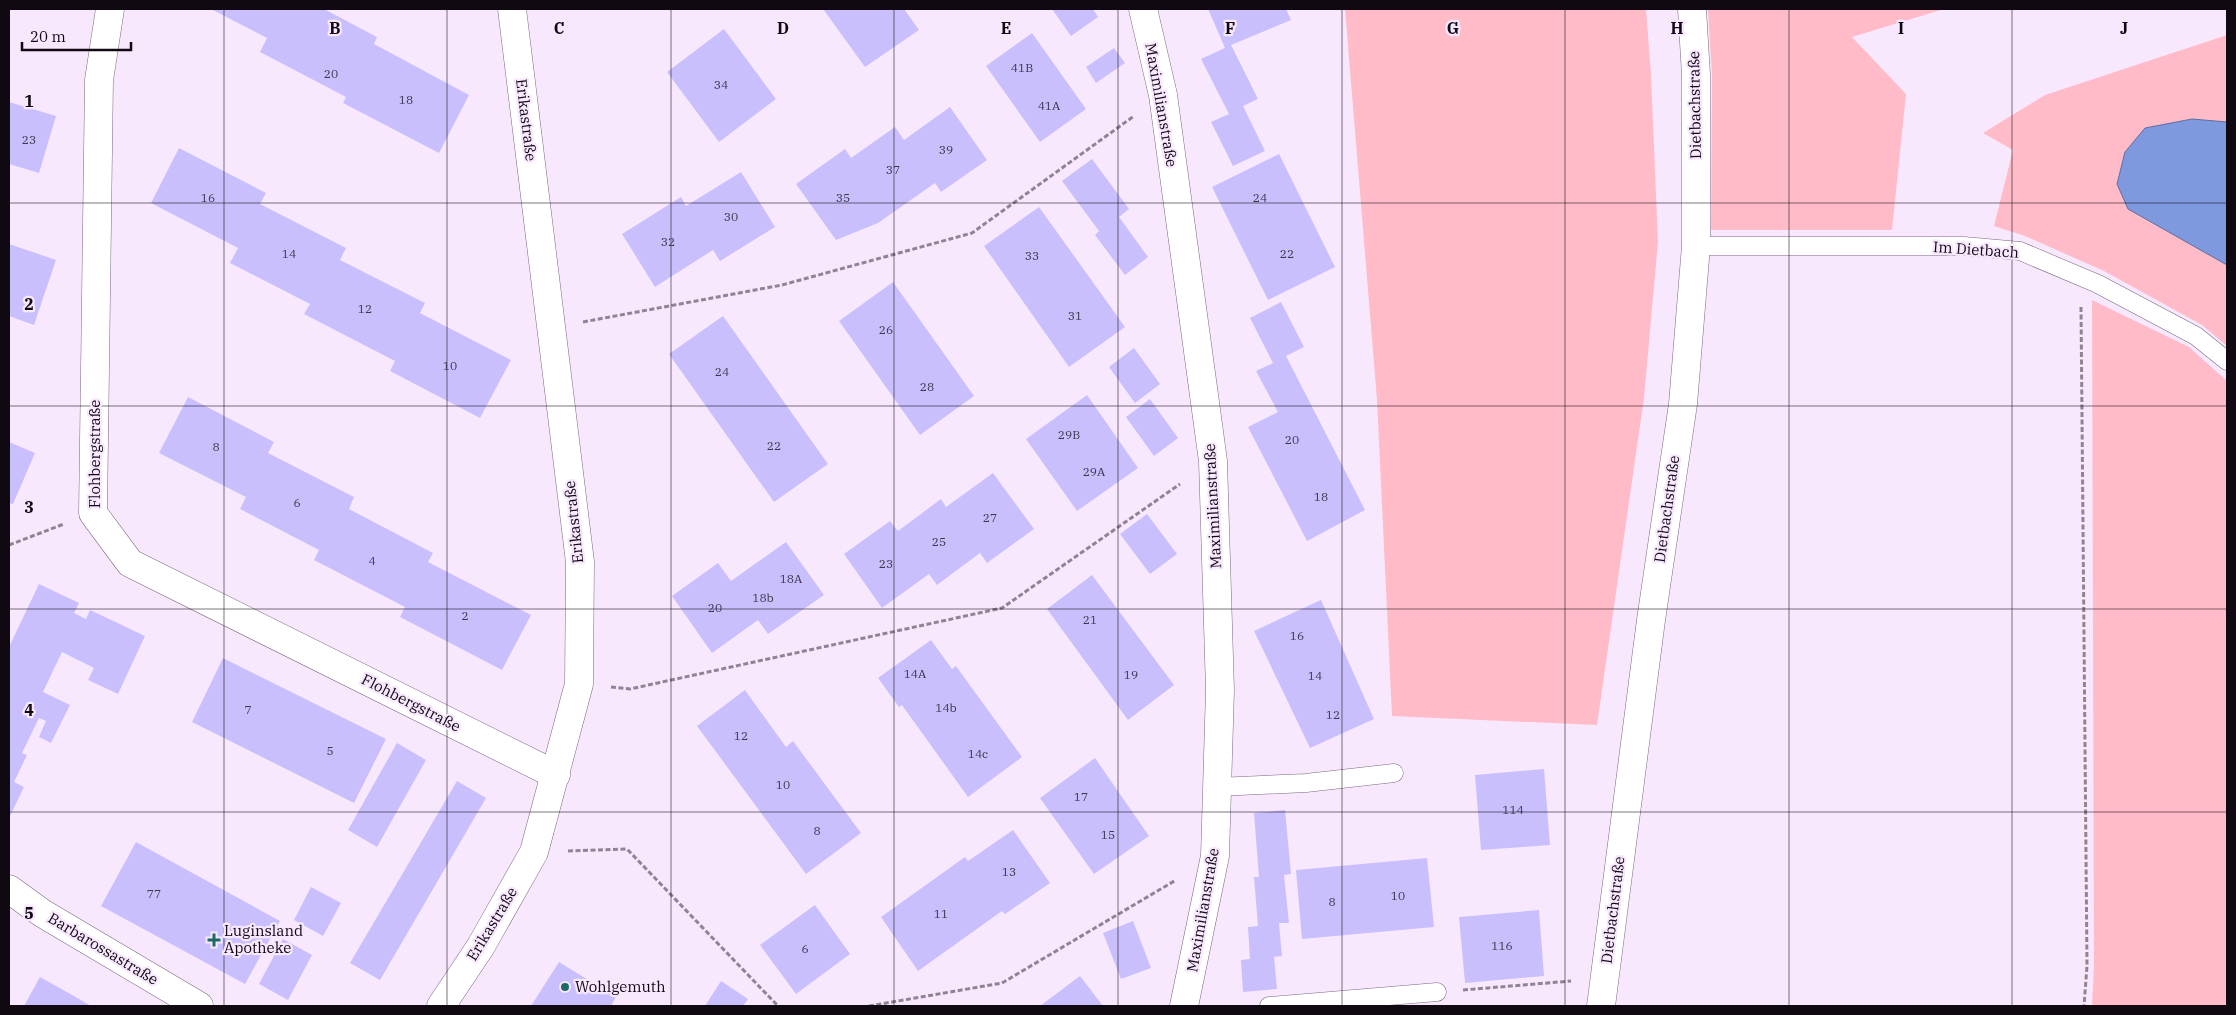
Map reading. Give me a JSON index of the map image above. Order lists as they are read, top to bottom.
{
  "streets": {
    "street": [
      "Maximilianstraße",
      "Dietbachstraße",
      "Erikastraße",
      "Flohbergstraße",
      "Barbarossastraße"
    ],
    "lane": ["Im Dietbach"]
  },
  "crossings": [
    ["Dietbachstraße", "Im Dietbach"],
    ["Erikastraße", "Flohbergstraße"]
  ],
  "places": {
    "health": ["Luginsland Apotheke"],
    "other": ["Wohlgemuth"]
  },
  "house_numbers": [
    "41B",
    "20",
    "34",
    "18",
    "41A",
    "23",
    "39",
    "37",
    "16",
    "35",
    "24",
    "30",
    "32",
    "14",
    "22",
    "33",
    "12",
    "31",
    "26",
    "10",
    "24",
    "28",
    "29B",
    "20",
    "22",
    "8",
    "29A",
    "18",
    "6",
    "27",
    "25",
    "4",
    "23",
    "18A",
    "18b",
    "20",
    "2",
    "21",
    "16",
    "14A",
    "19",
    "14",
    "14b",
    "7",
    "12",
    "12",
    "5",
    "14c",
    "10",
    "17",
    "114",
    "8",
    "15",
    "13",
    "77",
    "10",
    "8",
    "11",
    "116",
    "6"
  ],
  "scale_bar": "20 m",
  "grid": {
    "columns": [
      "B",
      "C",
      "D",
      "E",
      "F",
      "G",
      "H",
      "I",
      "J"
    ],
    "rows": [
      "1",
      "2",
      "3",
      "4",
      "5"
    ]
  }
}
